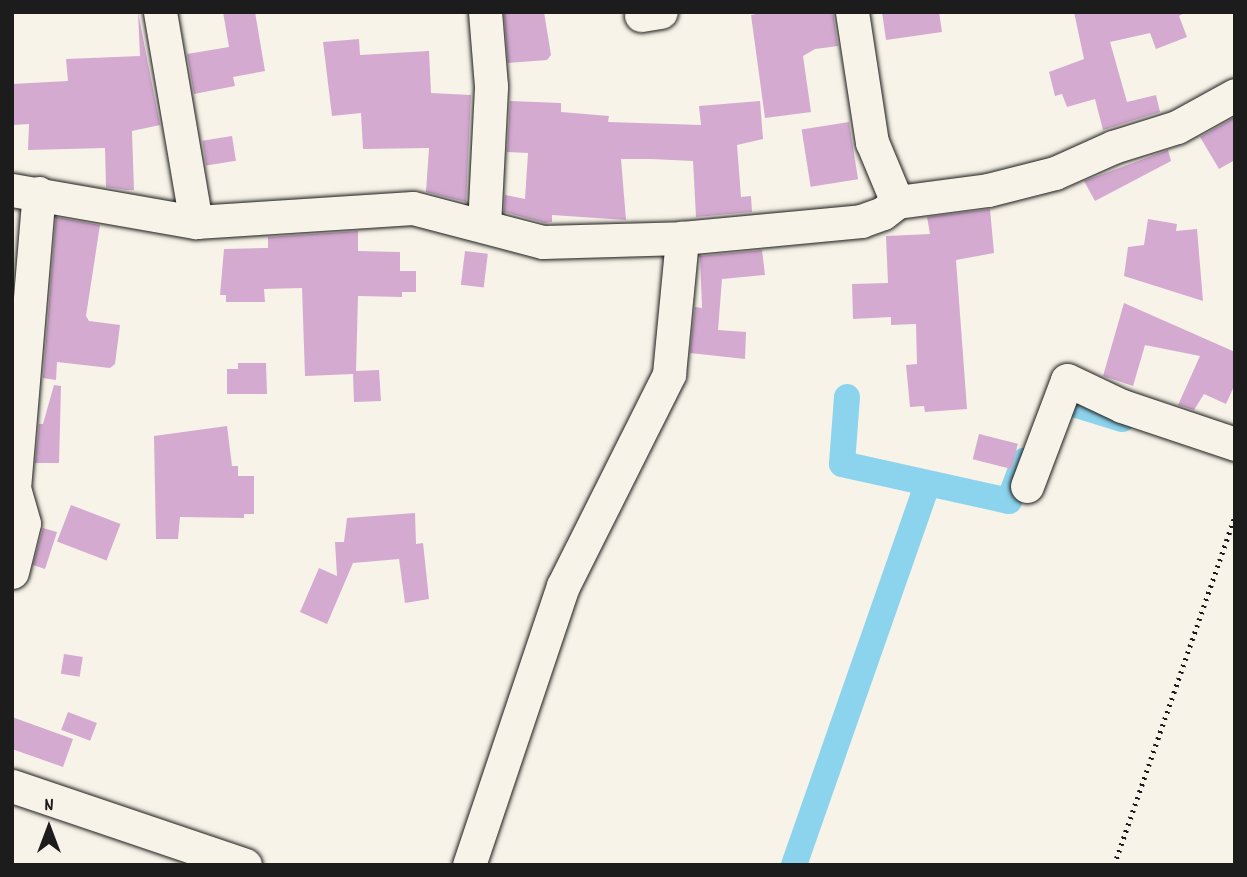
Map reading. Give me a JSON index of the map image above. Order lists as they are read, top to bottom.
{
  "north": "top"
}
